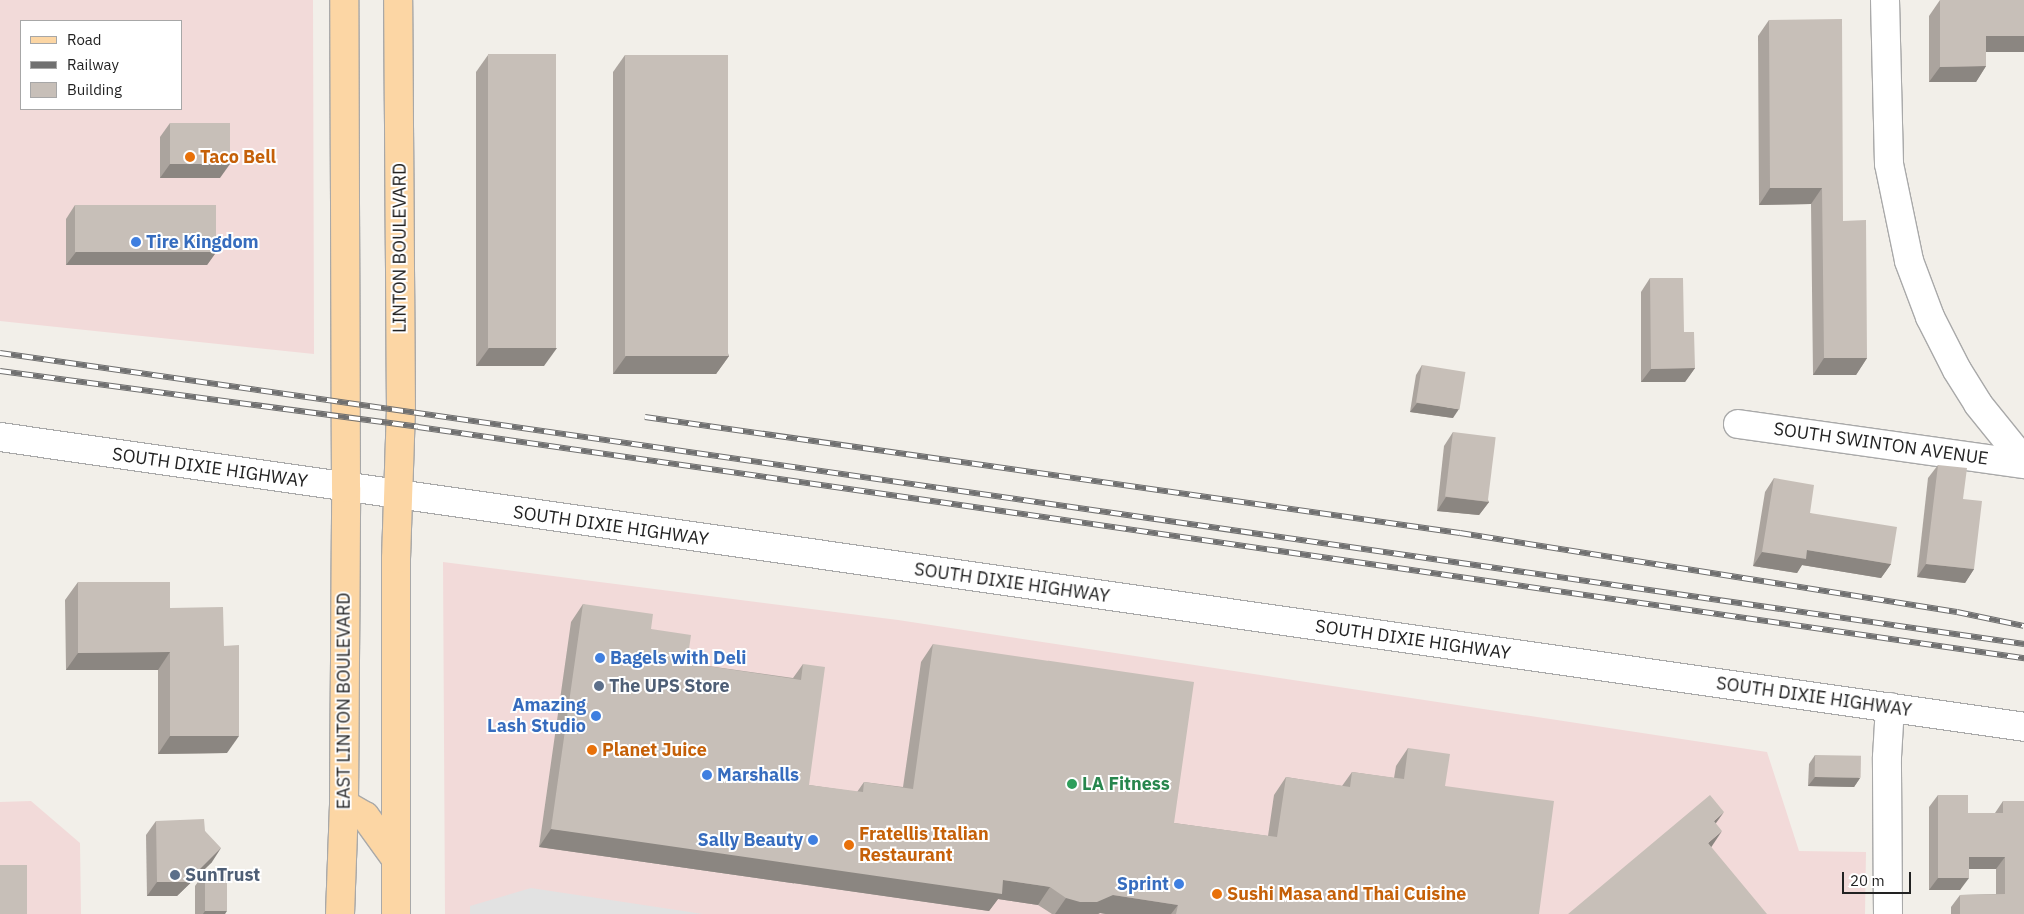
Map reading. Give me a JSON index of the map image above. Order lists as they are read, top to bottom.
{
  "streets": {
    "main road": ["LINTON BOULEVARD", "EAST LINTON BOULEVARD"],
    "street": ["SOUTH SWINTON AVENUE", "SOUTH DIXIE HIGHWAY"]
  },
  "crossings": [
    ["LINTON BOULEVARD", "SOUTH DIXIE HIGHWAY"],
    ["SOUTH DIXIE HIGHWAY", "EAST LINTON BOULEVARD"]
  ],
  "places": [
    "Taco Bell",
    "Tire Kingdom",
    "Bagels with Deli",
    "The UPS Store",
    "Amazing Lash Studio",
    "Planet Juice",
    "Marshalls",
    "LA Fitness",
    "Sally Beauty",
    "Fratellis Italian Restaurant",
    "SunTrust",
    "Sprint",
    "Sushi Masa and Thai Cuisine"
  ],
  "legend": ["Road", "Railway", "Building"],
  "scale_bar": "20 m"
}
